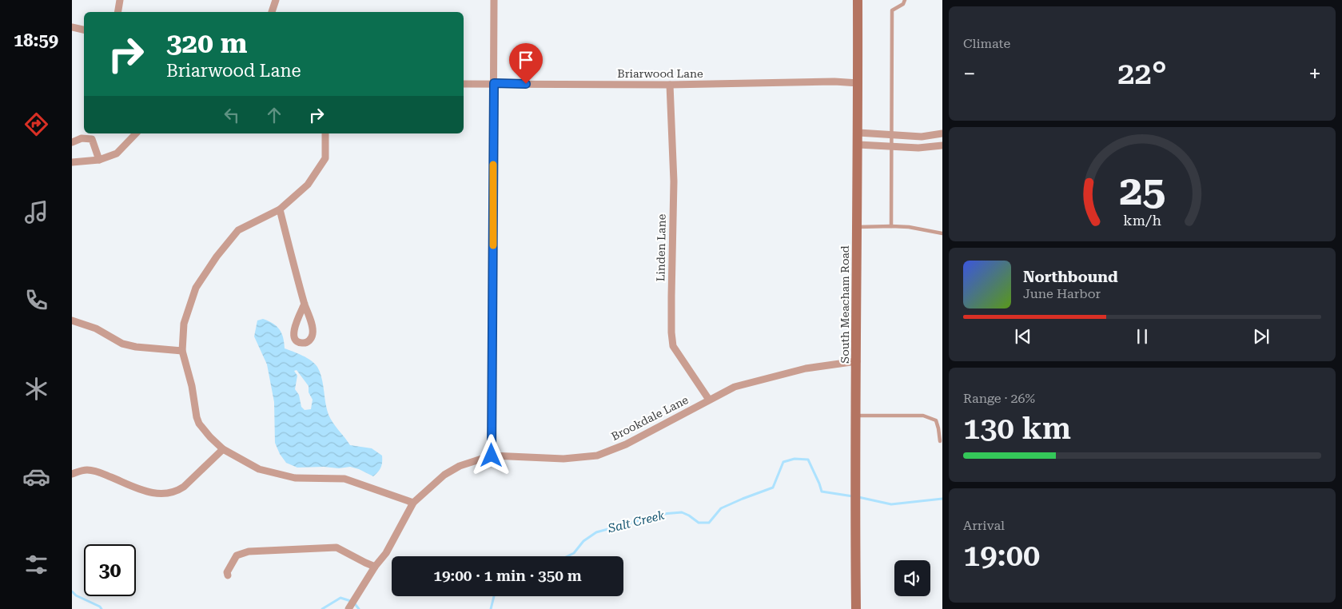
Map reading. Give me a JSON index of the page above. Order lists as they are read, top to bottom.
{
  "streets": {
    "main road": ["South Meacham Road"],
    "street": ["Briarwood Lane", "Linden Lane", "Brookdale Lane"]
  },
  "crossings": [
    ["Briarwood Lane", "Linden Lane"],
    ["Briarwood Lane", "South Meacham Road"],
    ["Linden Lane", "Brookdale Lane"],
    ["South Meacham Road", "Brookdale Lane"]
  ],
  "water": ["Salt Creek"],
  "page": {
    "tabs": "18:59",
    "tile": [
      "Climate",
      ["Range · 26%", "130 km"],
      ["Arrival", "19:00"]
    ],
    "turn": ["320 m", "Briarwood Lane"],
    "heat": ["−", "22°", "+"],
    "song": ["Northbound", "June Harbor"],
    "limit": "30",
    "trip": "19:00 · 1 min · 350 m",
    "gauge": ["25", "km/h"]
  }
}
